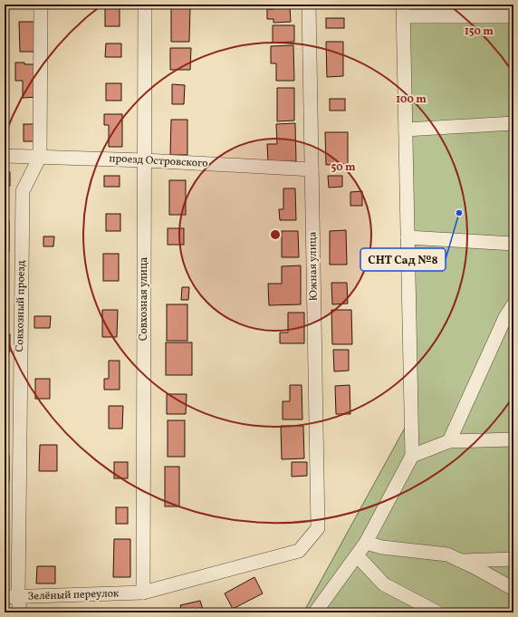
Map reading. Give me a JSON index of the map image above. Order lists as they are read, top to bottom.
{
  "streets": {
    "street": [
      "проезд Островского",
      "Южная улица",
      "Совхозная улица",
      "Совхозный проезд",
      "Зелёный переулок"
    ]
  },
  "crossings": [
    ["проезд Островского", "Южная улица"],
    ["проезд Островского", "Совхозная улица"],
    ["проезд Островского", "Совхозный проезд"],
    ["Южная улица", "Зелёный переулок"],
    ["Совхозная улица", "Зелёный переулок"],
    ["Совхозный проезд", "Зелёный переулок"]
  ],
  "places": ["СНТ Сад №8"],
  "rings": ["150 m", "100 m", "50 m"]
}
